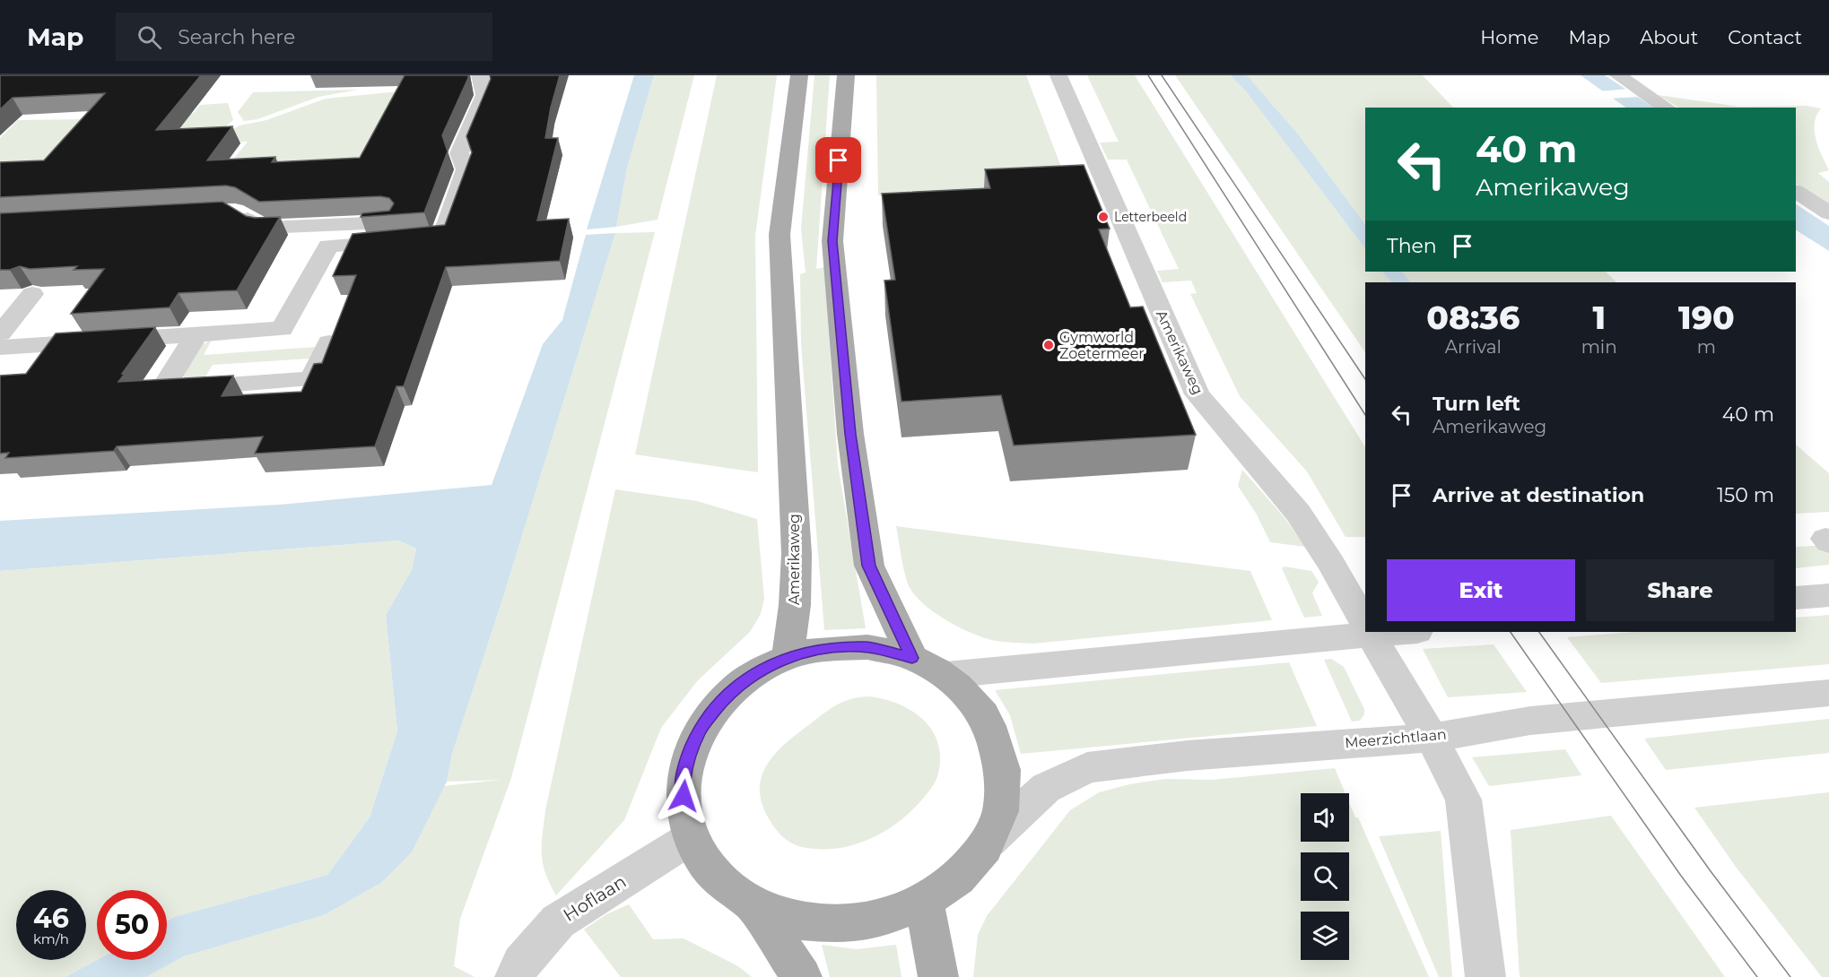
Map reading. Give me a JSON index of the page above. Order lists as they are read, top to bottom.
{
  "streets": {
    "main road": ["Amerikaweg"],
    "street": ["Meerzichtlaan", "Hoflaan"]
  },
  "crossings": [
    ["Amerikaweg", "Meerzichtlaan"]
  ],
  "places": ["Letterbeeld", "Gymworld Zoetermeer"],
  "page": {
    "header": "Map",
    "search": "Search here",
    "nav": [
      "Home",
      "Map",
      "About",
      "Contact"
    ],
    "turn": ["40 m", "Amerikaweg"],
    "then": "Then",
    "eta": [
      "08:36",
      "Arrival",
      "1",
      "min",
      "190",
      "m"
    ],
    "list": [
      {
        "name": "Turn left",
        "note": "Amerikaweg",
        "value": "40 m"
      },
      {
        "name": "Arrive at destination",
        "value": "150 m"
      }
    ],
    "buttons": ["Exit", "Share"],
    "speed": "46 km/h",
    "limit": "50"
  }
}
